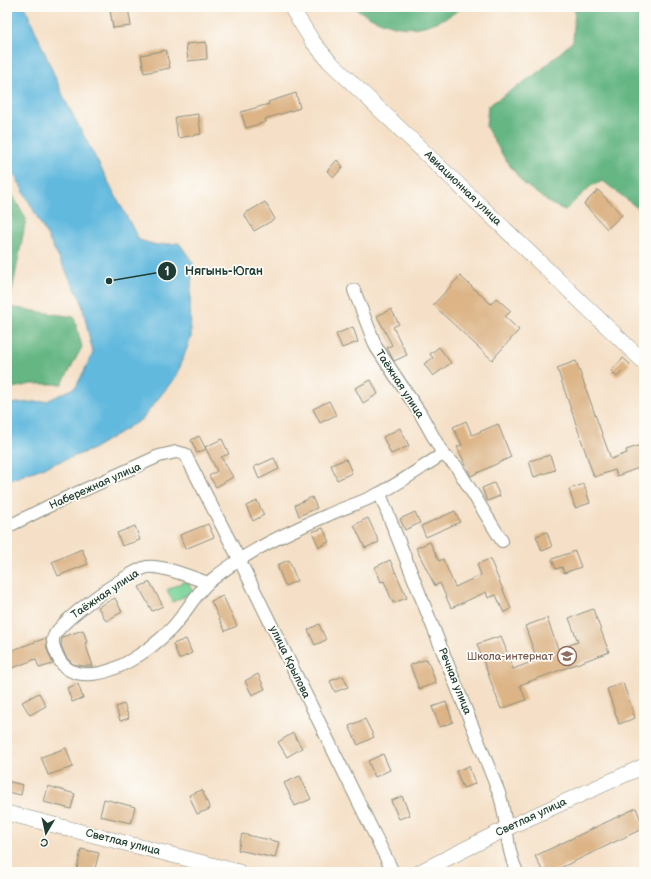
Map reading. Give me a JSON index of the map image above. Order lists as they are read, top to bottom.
{
  "streets": {
    "street": [
      "Авиационная улица",
      "Таёжная улица",
      "Набережная улица",
      "улица Крылова",
      "Речная улица",
      "Светлая улица"
    ]
  },
  "crossings": [
    ["Таёжная улица", "улица Крылова"],
    ["Таёжная улица", "Речная улица"],
    ["Набережная улица", "улица Крылова"],
    ["Речная улица", "Светлая улица"]
  ],
  "places": {
    "other": ["Нягынь-Юган"],
    "school or university": ["Школа-интернат"]
  },
  "north": "bottom"
}
